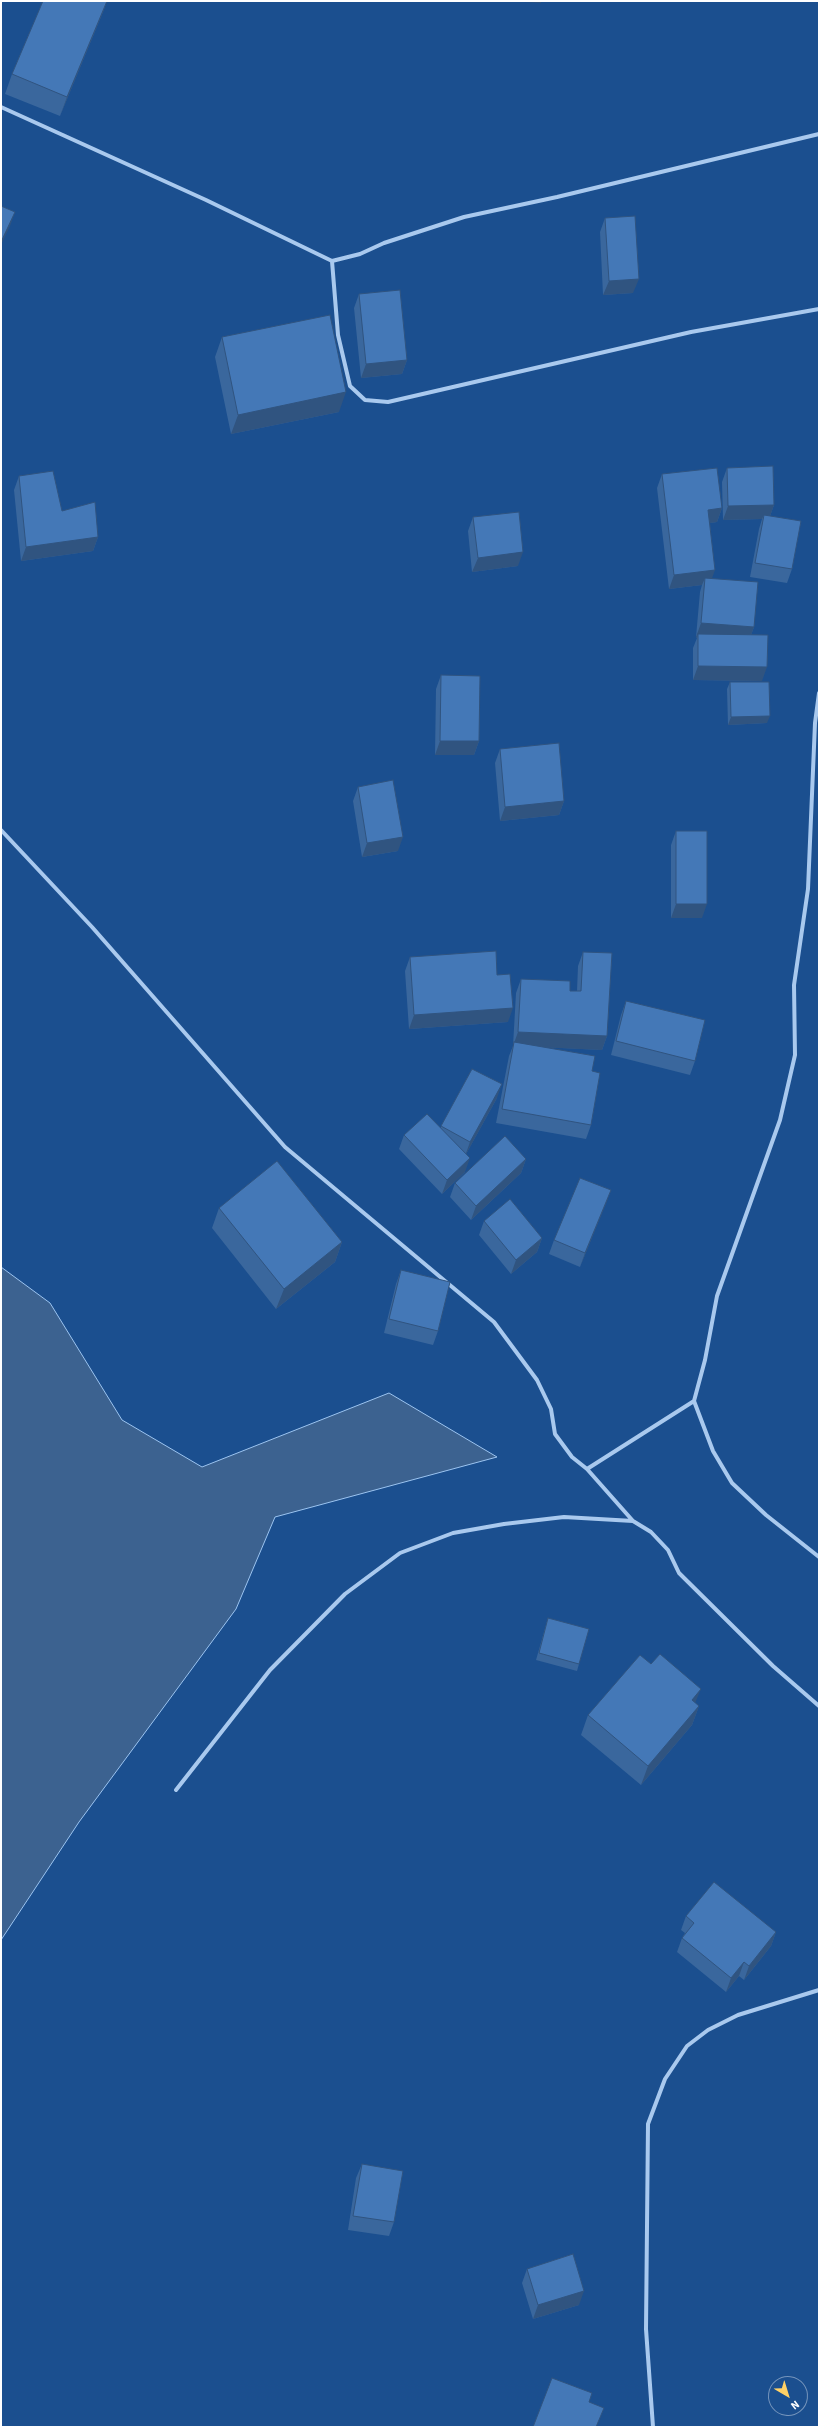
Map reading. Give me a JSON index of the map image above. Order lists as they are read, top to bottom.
{
  "north": "bottom right"
}
